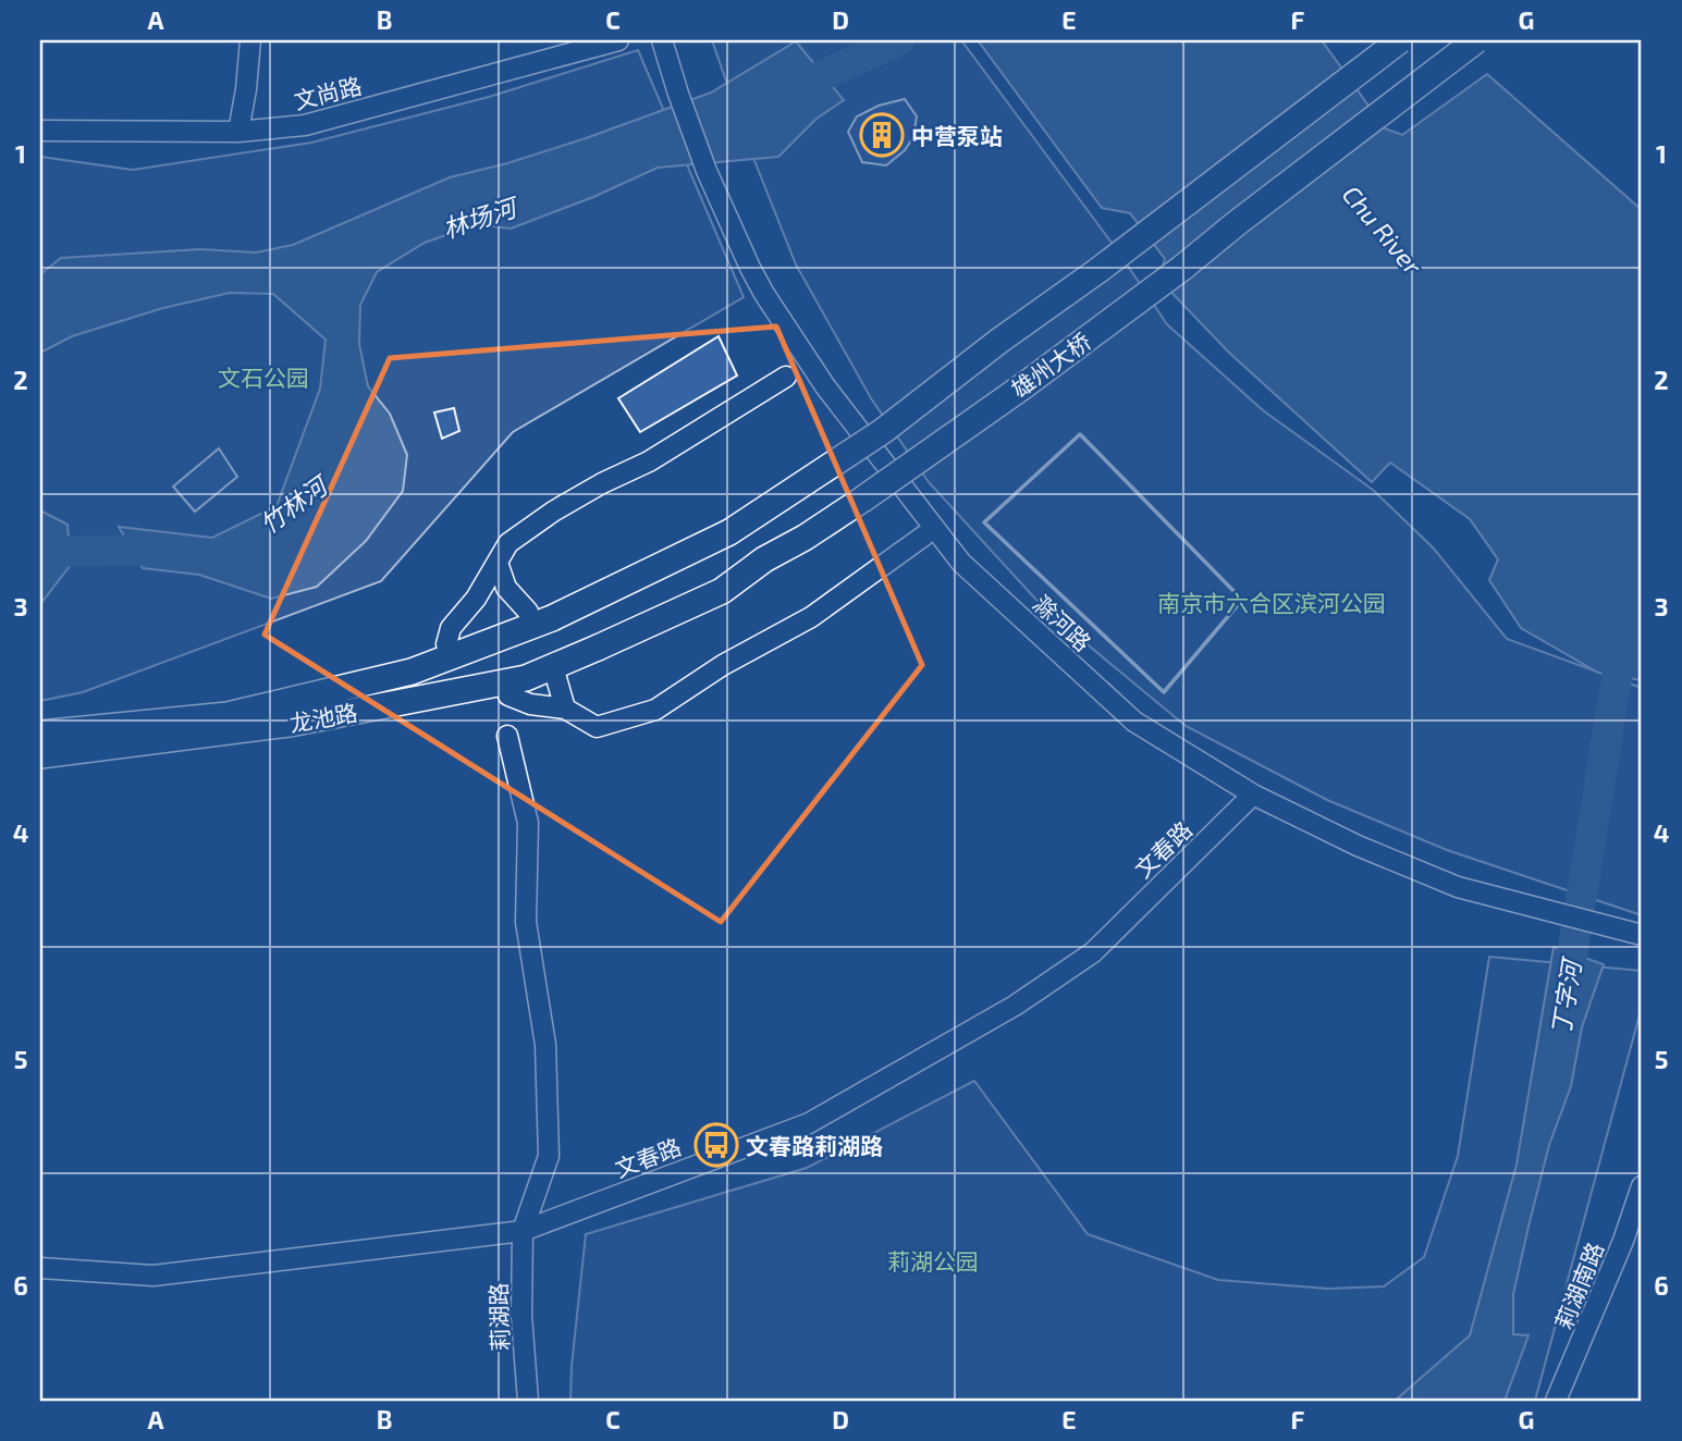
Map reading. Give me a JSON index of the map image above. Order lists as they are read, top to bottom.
{
  "streets": {
    "main road": ["雄州大桥", "龙池路"],
    "street": [
      "文尚路",
      "滁河路",
      "文春路",
      "莉湖南路",
      "莉湖路"
    ]
  },
  "crossings": [
    ["雄州大桥", "龙池路"],
    ["滁河路", "文春路"],
    ["文春路", "莉湖路"]
  ],
  "water": [
    "林场河",
    "Chu River",
    "竹林河",
    "丁字河"
  ],
  "parks": ["文石公园", "南京市六合区滨河公园", "莉湖公园"],
  "places": {
    "building": ["中营泵站"],
    "bus stop": ["文春路莉湖路"]
  },
  "grid": {
    "columns": [
      "A",
      "B",
      "C",
      "D",
      "E",
      "F",
      "G"
    ],
    "rows": [
      "1",
      "2",
      "3",
      "4",
      "5",
      "6"
    ]
  }
}
